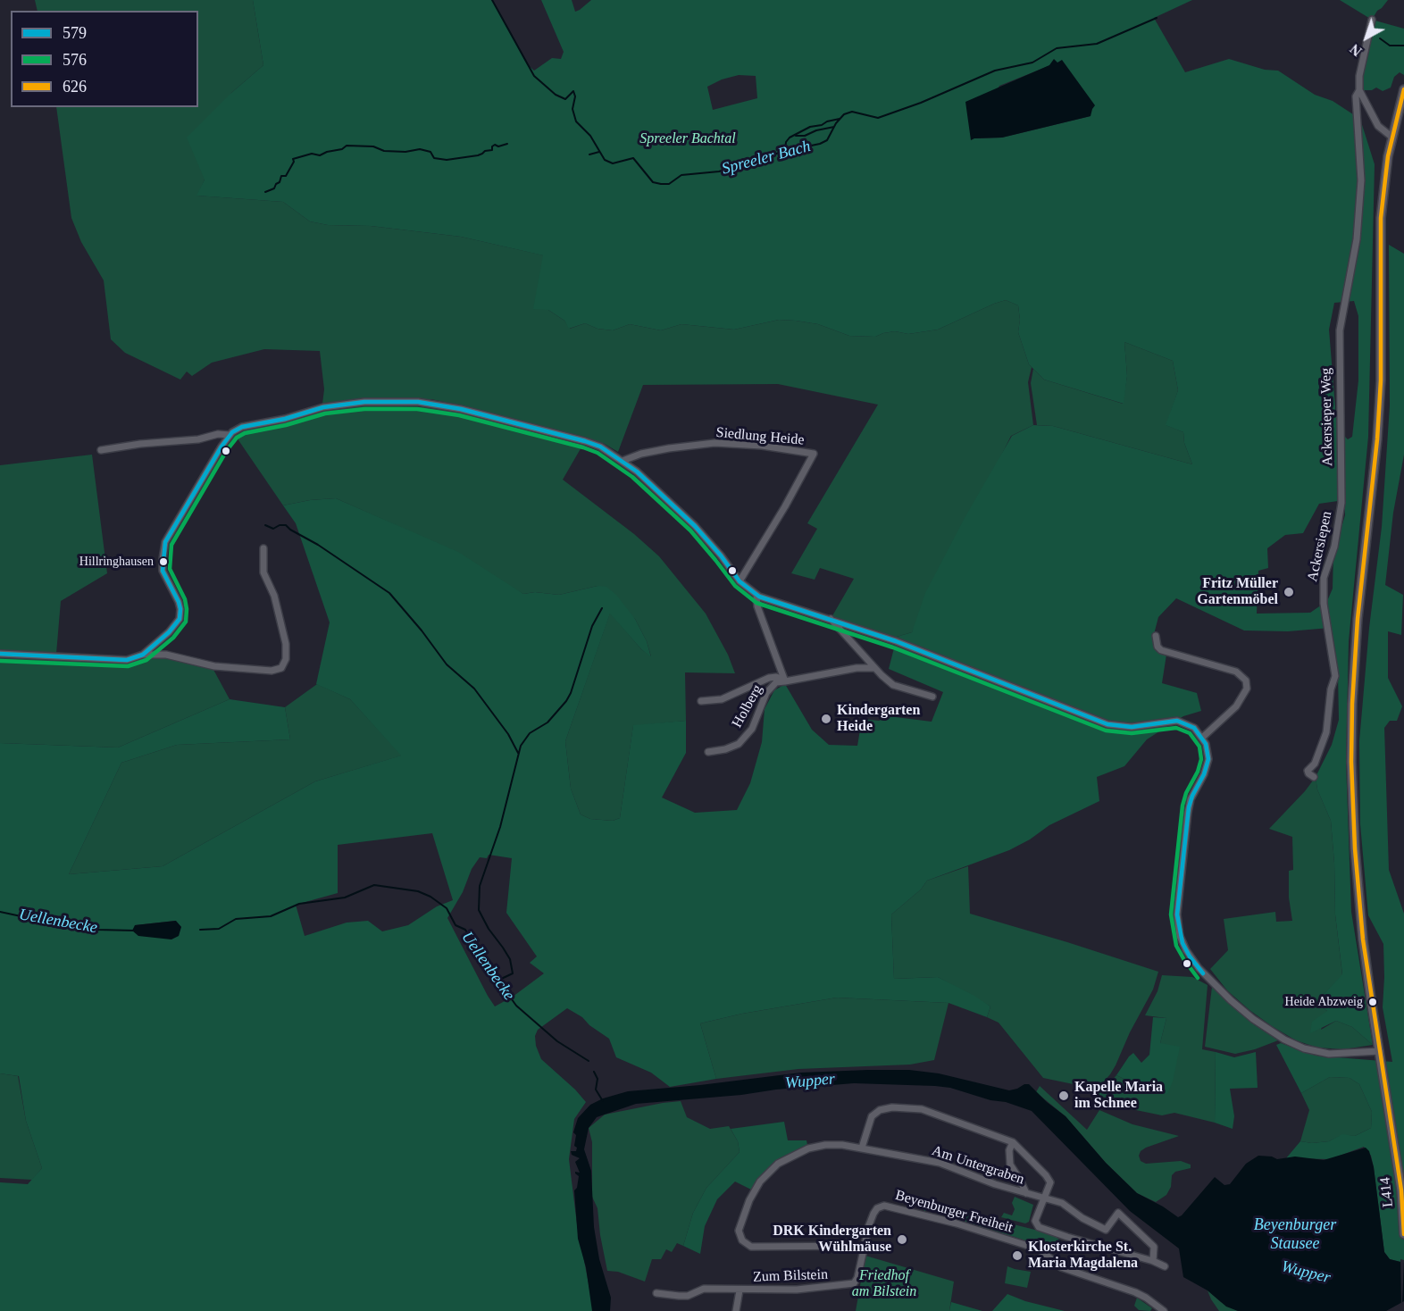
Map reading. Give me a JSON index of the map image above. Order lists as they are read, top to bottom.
{
  "streets": {
    "main road": ["L414"],
    "street": [
      "Ackersieper Weg",
      "Siedlung Heide",
      "Ackersiepen",
      "Holberg",
      "Am Untergraben",
      "Beyenburger Freiheit",
      "Zum Bilstein"
    ]
  },
  "crossings": [
    ["Ackersieper Weg", "Ackersiepen"],
    ["Am Untergraben", "Zum Bilstein"],
    ["Beyenburger Freiheit", "Zum Bilstein"]
  ],
  "water": [
    "Spreeler Bach",
    "Uellenbecke",
    "Wupper",
    "Beyenburger Stausee"
  ],
  "parks": ["Spreeler Bachtal", "Friedhof am Bilstein"],
  "places": [
    "Hillringhausen",
    "Fritz Müller Gartenmöbel",
    "Kindergarten Heide",
    "Heide Abzweig",
    "Kapelle Maria im Schnee",
    "DRK Kindergarten Wühlmäuse",
    "Klosterkirche St. Maria Magdalena"
  ],
  "lines": ["transit line 626", "transit line 579", "transit line 576"],
  "legend": ["579", "576", "626"],
  "north": "bottom left"
}
